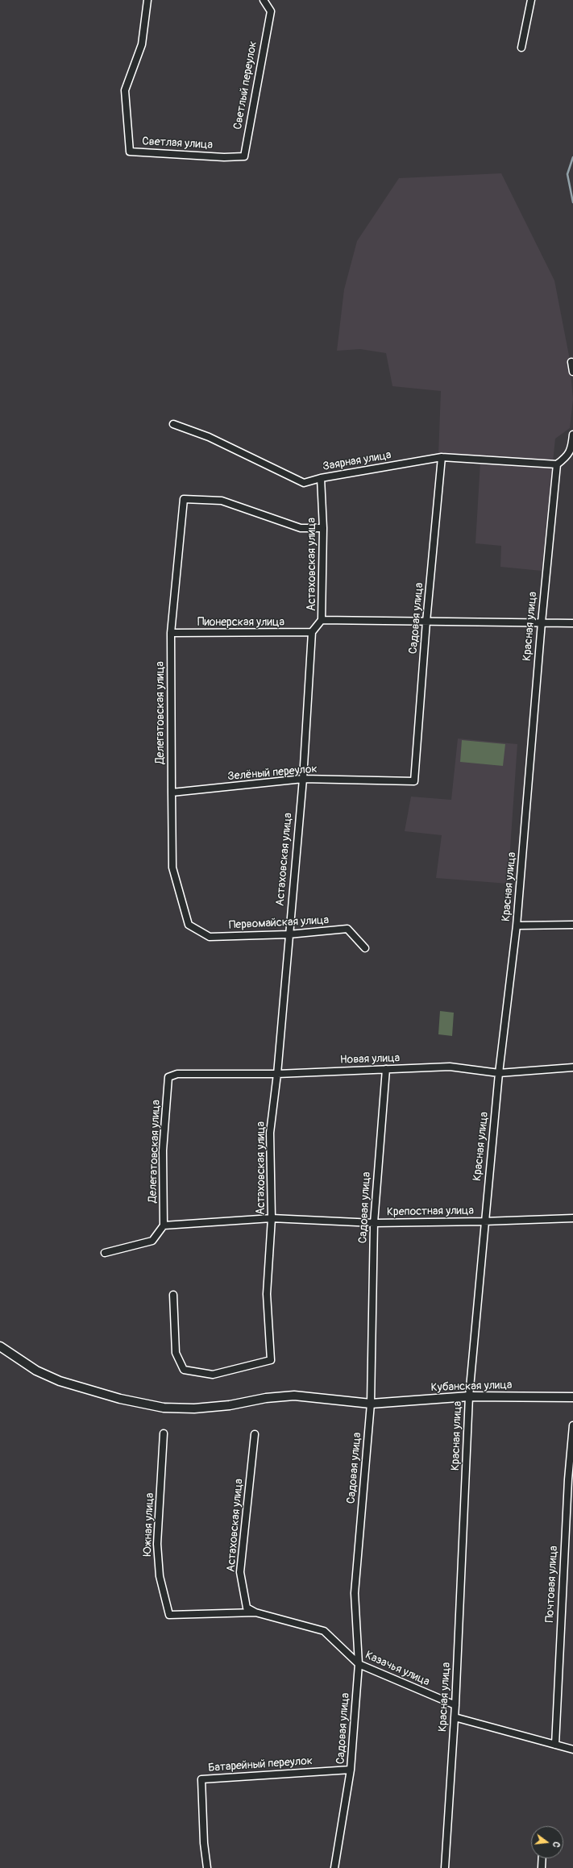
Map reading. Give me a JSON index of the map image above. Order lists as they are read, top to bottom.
{
  "streets": {
    "main road": ["Кубанская улица"],
    "street": [
      "Светлый переулок",
      "Светлая улица",
      "Заярная улица",
      "Астаховская улица",
      "Садовая улица",
      "Пионерская улица",
      "Красная улица",
      "Делегатовская улица",
      "Зелёный переулок",
      "Первомайская улица",
      "Новая улица",
      "Крепостная улица",
      "Южная улица",
      "Почтовая улица",
      "Казачья улица",
      "Батарейный переулок"
    ]
  },
  "crossings": [
    ["Светлый переулок", "Светлая улица"],
    ["Заярная улица", "Астаховская улица"],
    ["Заярная улица", "Садовая улица"],
    ["Заярная улица", "Красная улица"],
    ["Астаховская улица", "Пионерская улица"],
    ["Астаховская улица", "Делегатовская улица"],
    ["Астаховская улица", "Зелёный переулок"],
    ["Астаховская улица", "Первомайская улица"],
    ["Астаховская улица", "Новая улица"],
    ["Астаховская улица", "Крепостная улица"],
    ["Астаховская улица", "Казачья улица"],
    ["Садовая улица", "Зелёный переулок"],
    ["Садовая улица", "Новая улица"],
    ["Садовая улица", "Крепостная улица"],
    ["Садовая улица", "Кубанская улица"],
    ["Садовая улица", "Казачья улица"],
    ["Садовая улица", "Батарейный переулок"],
    ["Пионерская улица", "Делегатовская улица"],
    ["Красная улица", "Новая улица"],
    ["Красная улица", "Крепостная улица"],
    ["Красная улица", "Кубанская улица"],
    ["Красная улица", "Казачья улица"],
    ["Делегатовская улица", "Зелёный переулок"],
    ["Делегатовская улица", "Первомайская улица"],
    ["Делегатовская улица", "Новая улица"],
    ["Делегатовская улица", "Крепостная улица"],
    ["Южная улица", "Казачья улица"]
  ],
  "north": "right"
}
